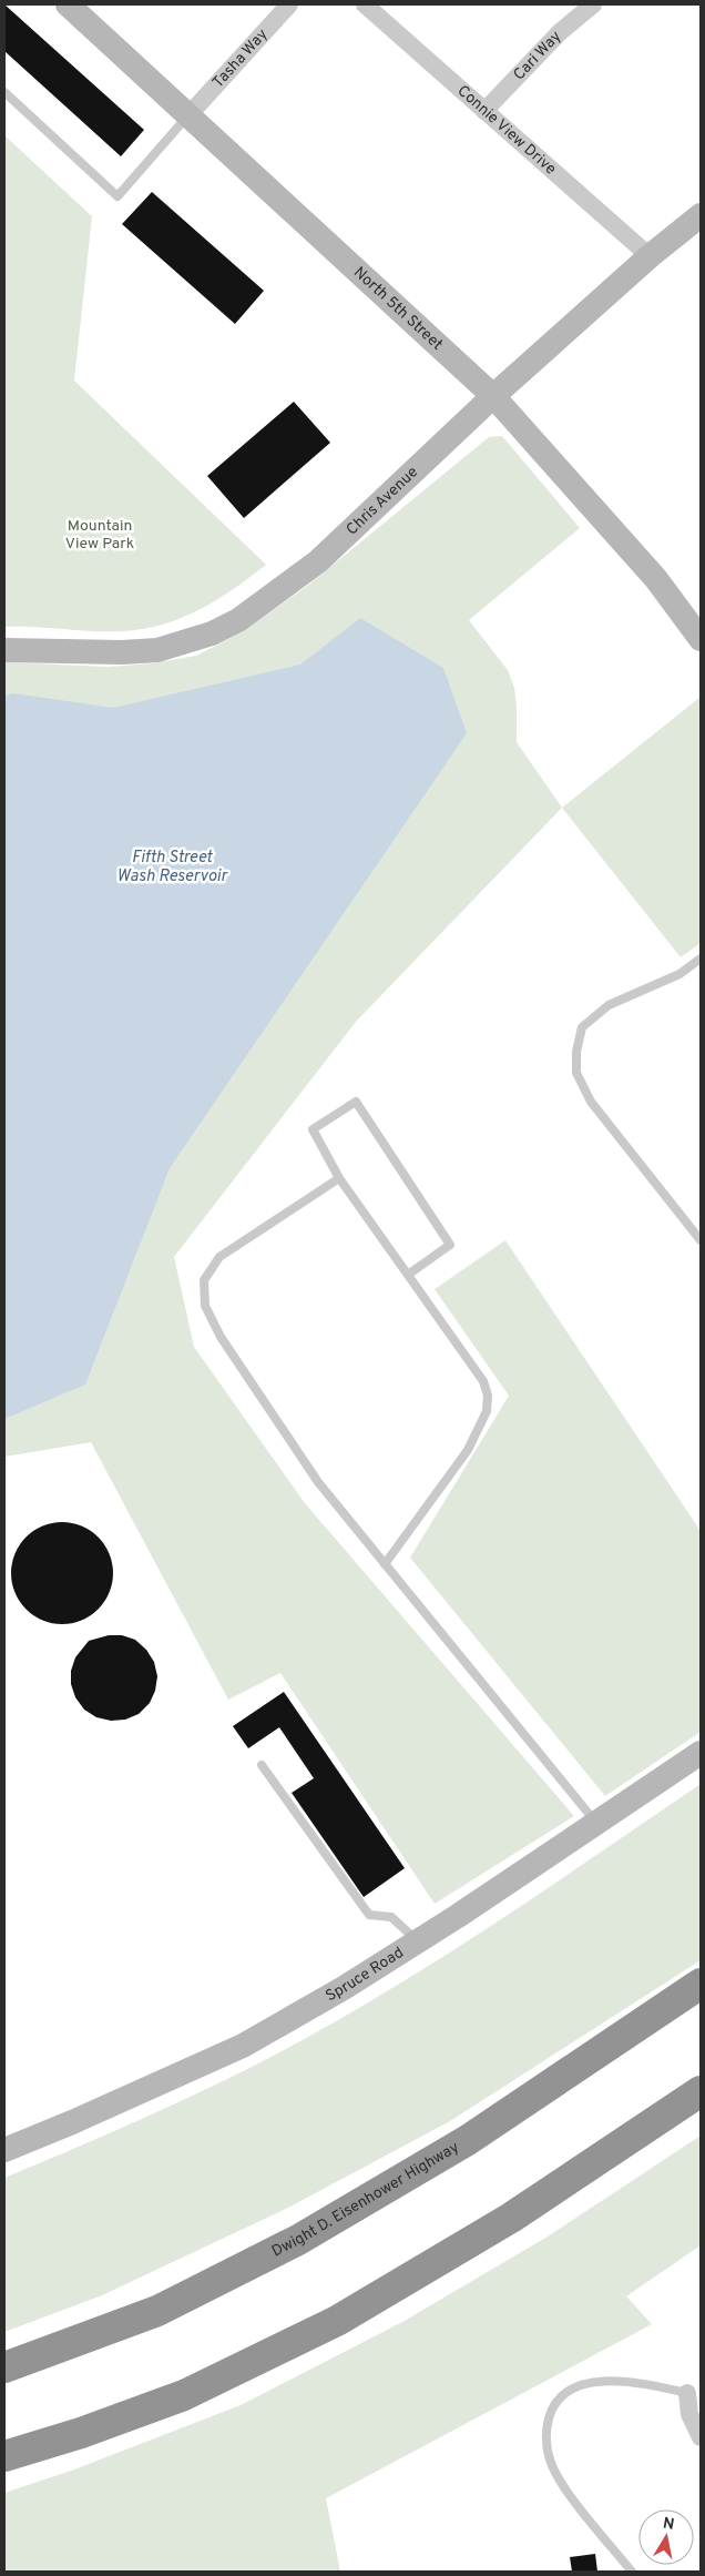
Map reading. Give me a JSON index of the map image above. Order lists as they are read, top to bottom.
{
  "streets": {
    "highway": ["Dwight D. Eisenhower Highway"],
    "street": [
      "Cari Way",
      "Tasha Way",
      "Connie View Drive",
      "North 5th Street",
      "Chris Avenue",
      "Spruce Road"
    ]
  },
  "crossings": [
    ["Cari Way", "Connie View Drive"],
    ["Tasha Way", "North 5th Street"],
    ["Connie View Drive", "Chris Avenue"],
    ["North 5th Street", "Chris Avenue"]
  ],
  "water": ["Fifth Street Wash Reservoir"],
  "parks": ["Mountain View Park"],
  "north": "top"
}
